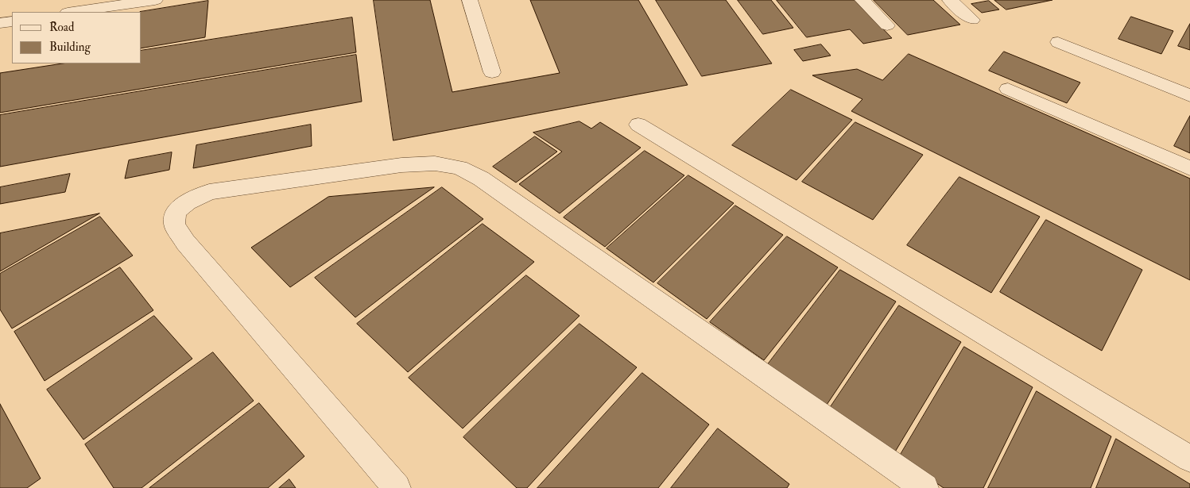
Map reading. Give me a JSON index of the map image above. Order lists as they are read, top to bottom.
{
  "legend": ["Road", "Building"]
}
